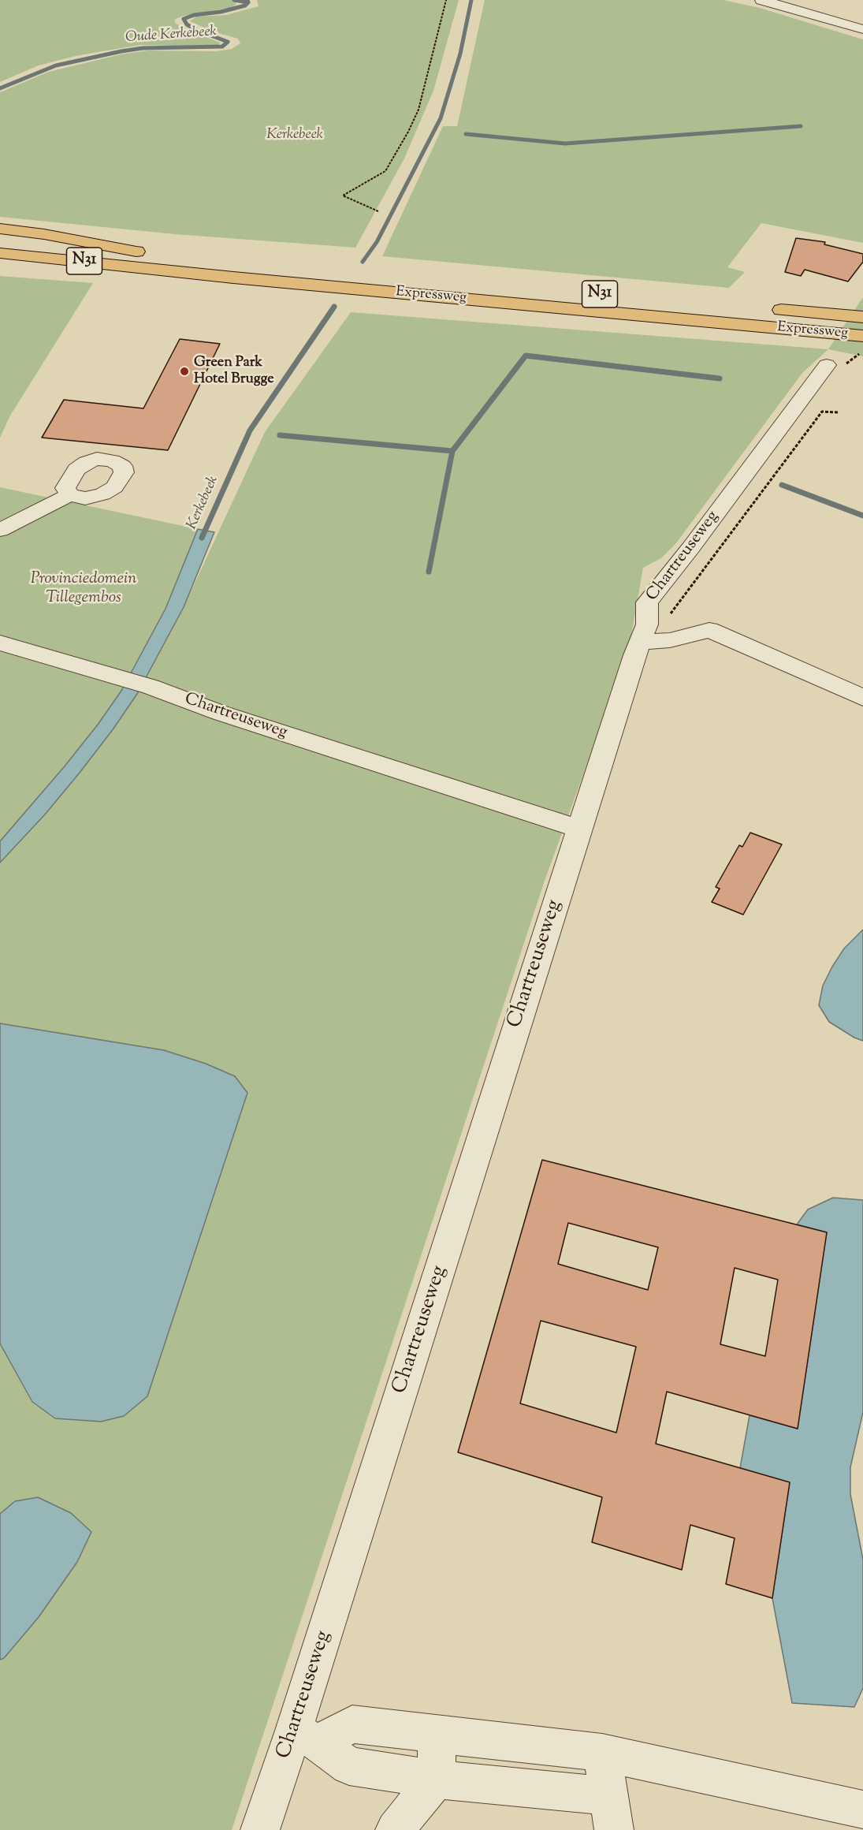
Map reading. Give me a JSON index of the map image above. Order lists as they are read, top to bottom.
{
  "streets": {
    "highway": ["N31", "Expressweg"],
    "street": ["Chartreuseweg"]
  },
  "crossings": [
    ["N31", "Expressweg"]
  ],
  "water": ["Oude Kerkebeek", "Kerkebeek"],
  "parks": ["Kerkebeek", "Provinciedomein Tillegembos"],
  "places": ["Green Park Hotel Brugge"]
}
